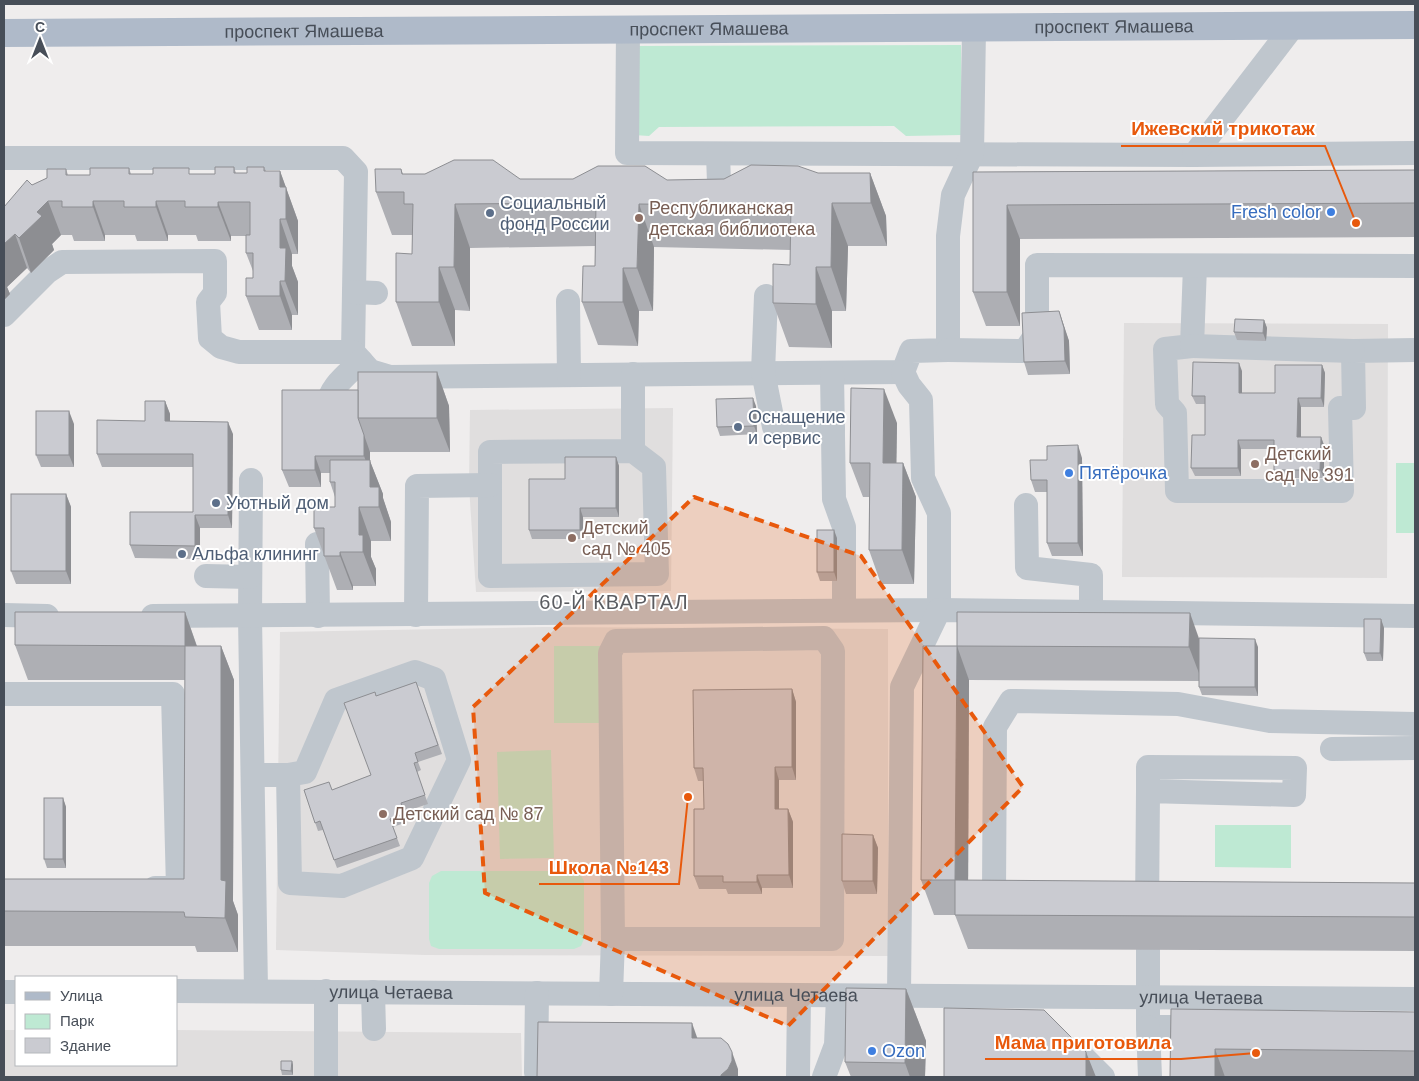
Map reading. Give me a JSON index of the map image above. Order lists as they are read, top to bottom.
{
  "streets": {
    "main road": ["проспект Ямашева"],
    "street": ["улица Четаева"]
  },
  "districts": ["60-Й КВАРТАЛ"],
  "places": [
    "Fresh color",
    "Социальный фонд России",
    "Республиканская детская библиотека",
    "Ижевский трикотаж",
    "Оснащение и сервис",
    "Детский сад № 391",
    "Пятёрочка",
    "Уютный дом",
    "Детский сад № 405",
    "Альфа клининг",
    "Школа №143",
    "Детский сад № 87",
    "Ozon",
    "Мама приготовила"
  ],
  "legend": ["Улица", "Парк", "Здание"],
  "north": "top"
}
